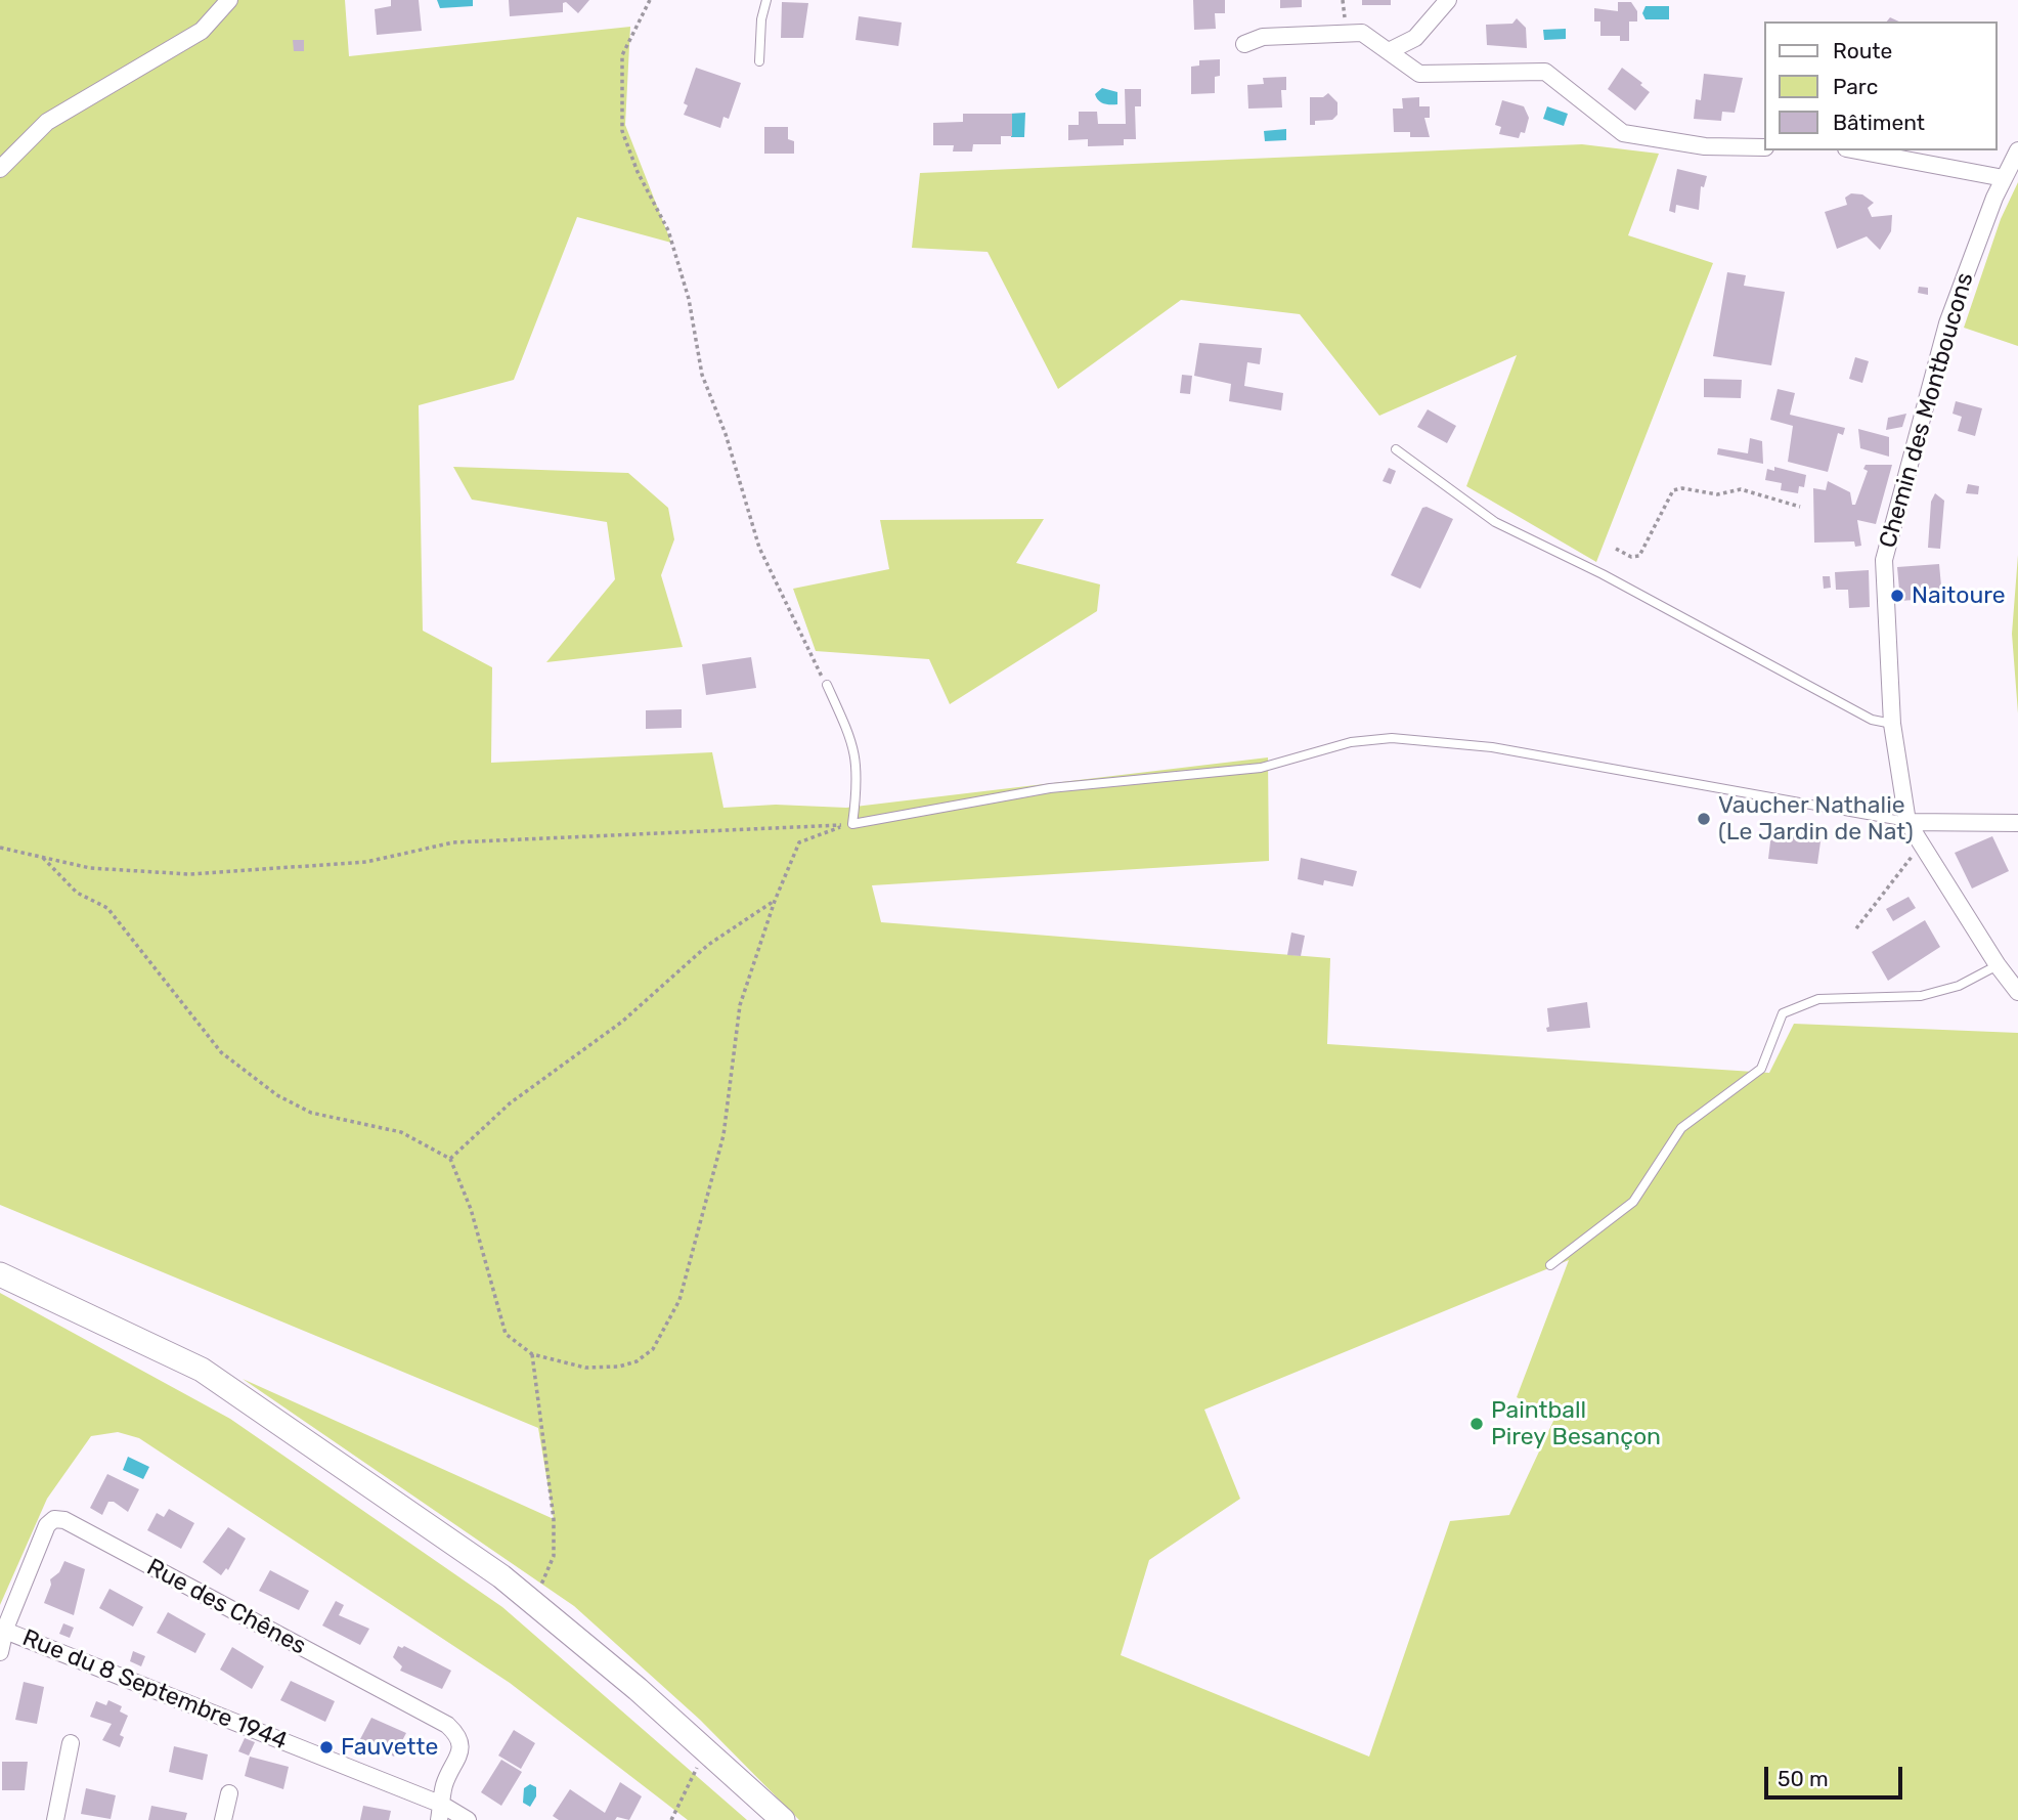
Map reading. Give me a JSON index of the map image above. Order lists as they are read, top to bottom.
{
  "streets": {
    "street": ["Chemin des Montboucons", "Rue des Chênes", "Rue du 8 Septembre 1944"]
  },
  "crossings": [
    ["Rue des Chênes", "Rue du 8 Septembre 1944"]
  ],
  "places": [
    "Naitoure",
    "Vaucher Nathalie (Le Jardin de Nat)",
    "Paintball Pirey Besançon",
    "Fauvette"
  ],
  "legend": ["Route", "Parc", "Bâtiment"],
  "scale_bar": "50 m"
}
